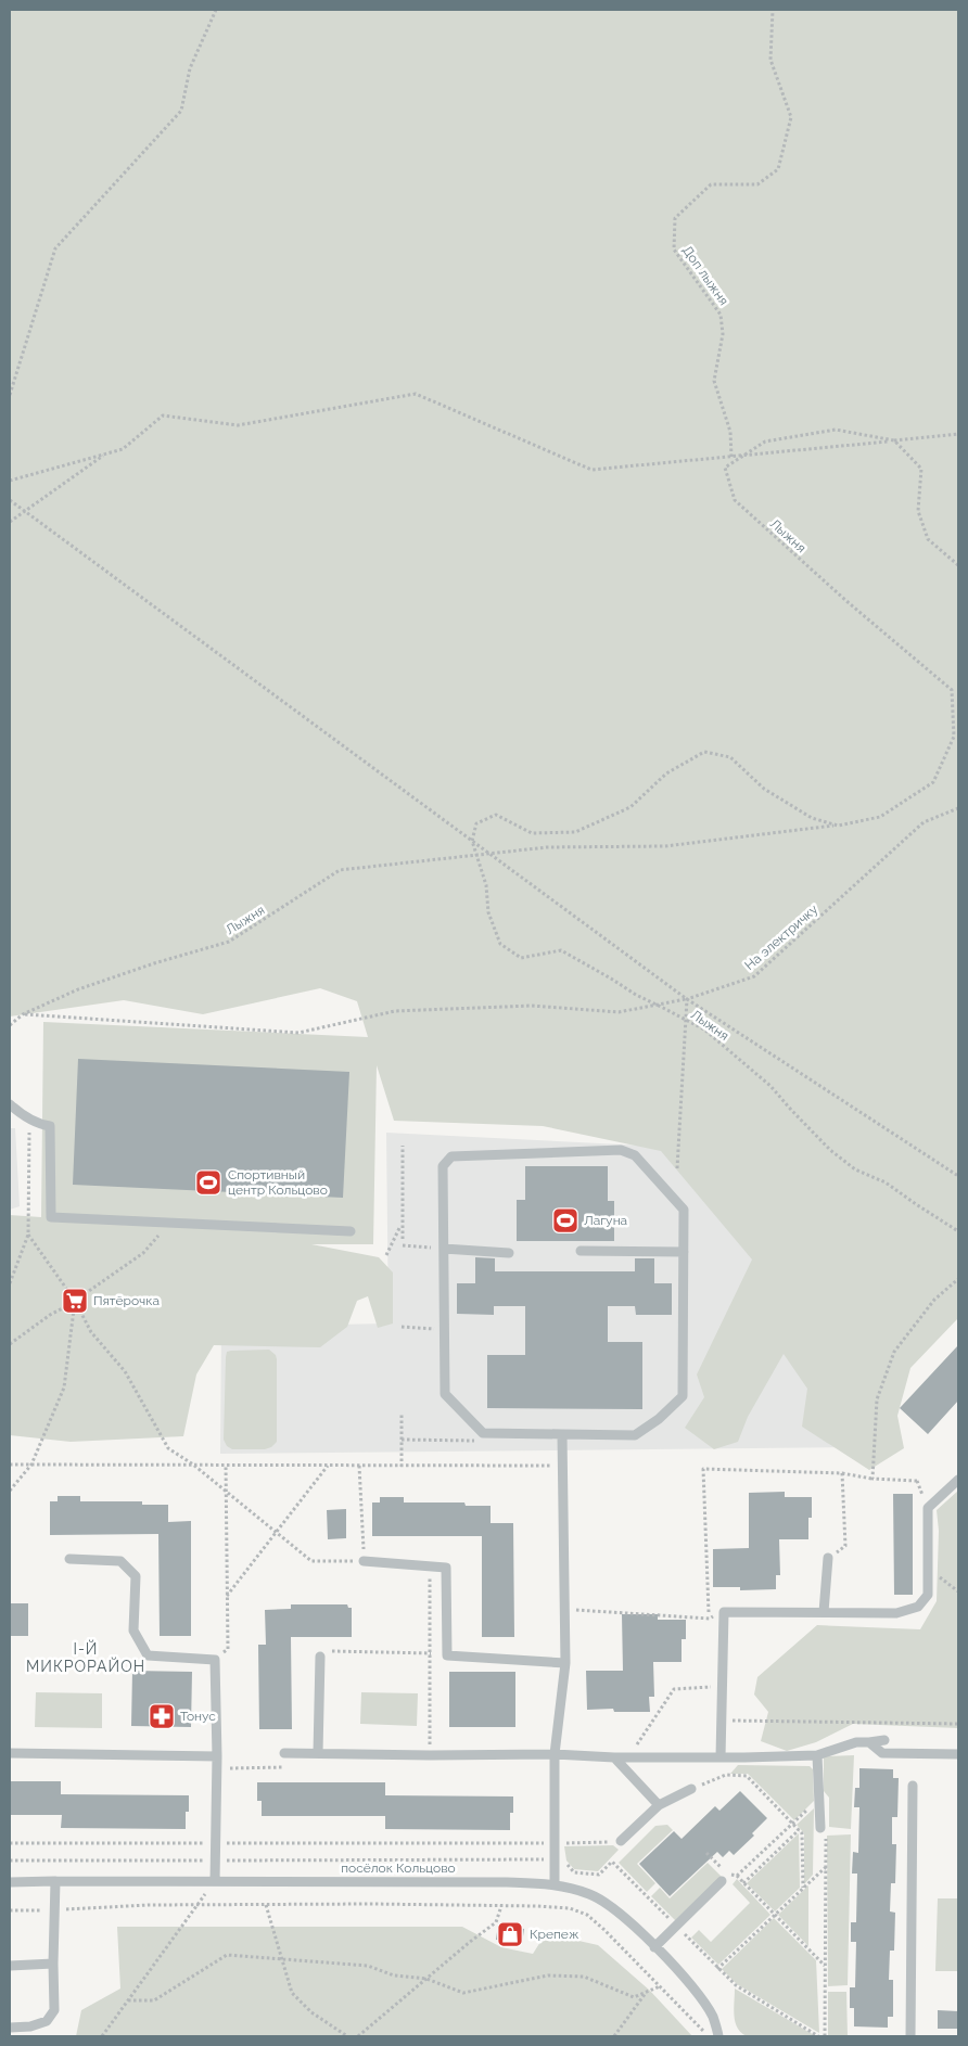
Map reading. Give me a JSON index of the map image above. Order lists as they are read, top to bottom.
{
  "streets": {
    "street": ["посёлок Кольцово"],
    "path": ["Доп лыжня", "Лыжня", "На электричку"]
  },
  "crossings": [
    ["Доп лыжня", "Лыжня"],
    ["Лыжня", "На электричку"]
  ],
  "districts": ["I-Й МИКРОРАЙОН"],
  "places": {
    "sports": ["Спортивный центр Кольцово", "Лагуна"],
    "supermarket": ["Пятёрочка"],
    "pharmacy": ["Тонус"],
    "shop": ["Крепеж"]
  }
}
